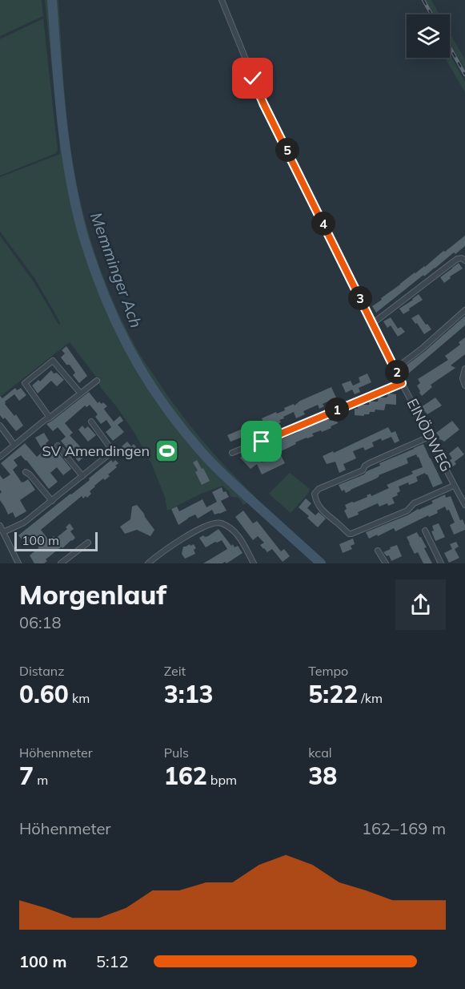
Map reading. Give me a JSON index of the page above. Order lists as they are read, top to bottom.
{
  "streets": {
    "street": ["EINÖDWEG"]
  },
  "water": ["Memminger Ach"],
  "places": {
    "sports": ["SV Amendingen"]
  },
  "scale_bar": "100 m",
  "page": {
    "pins": [
      "5",
      "4",
      "3",
      "2",
      "1"
    ],
    "scale": "100 m",
    "heading": ["Morgenlauf", "06:18"],
    "stats": [
      ["Distanz", "0.60 km"],
      ["Zeit", "3:13"],
      ["Tempo", "5:22 /km"],
      ["Höhenmeter", "7 m"],
      ["Puls", "162 bpm"],
      ["kcal", "38"]
    ],
    "chart": ["Höhenmeter", "162–169 m"],
    "list": [
      {
        "name": "100 m",
        "note": "5:12"
      }
    ]
  }
}
